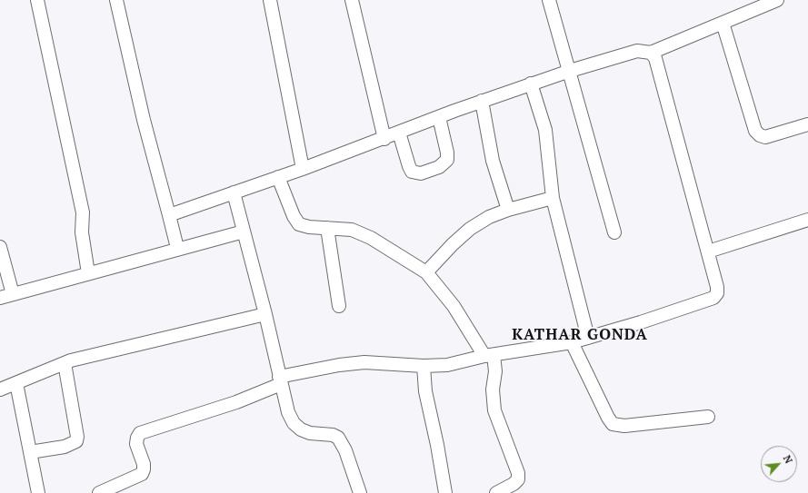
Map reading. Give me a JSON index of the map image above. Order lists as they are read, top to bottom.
{
  "districts": ["KATHAR GONDA"],
  "north": "top right"
}
